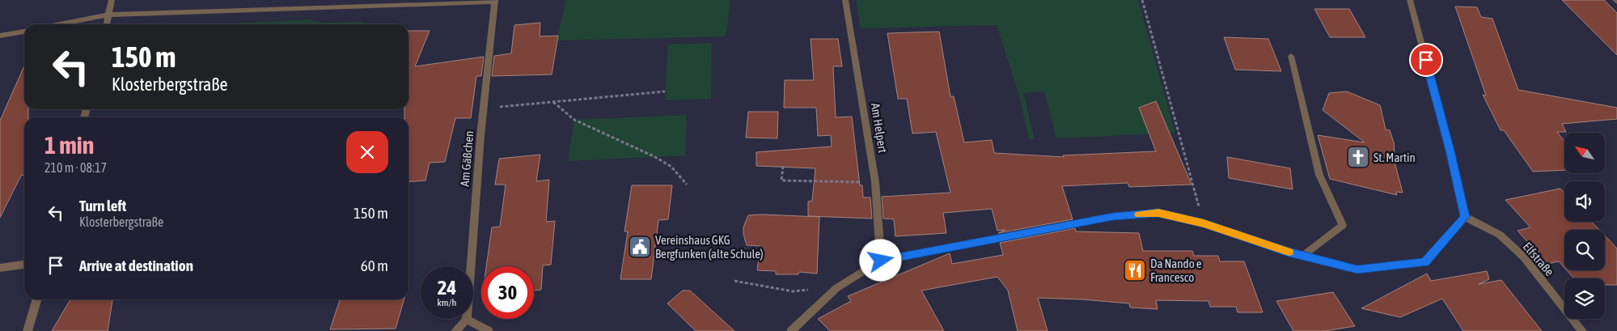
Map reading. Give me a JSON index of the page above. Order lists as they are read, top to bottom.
{
  "streets": {
    "street": ["Am Helpert", "Am Gäßchen", "Elfstraße"]
  },
  "places": {
    "church": ["St. Martin"],
    "public building": ["Vereinshaus GKG Bergfunken (alte Schule)"],
    "restaurant": ["Da Nando e Francesco"]
  },
  "north": "top left",
  "page": {
    "turn": ["150 m", "Klosterbergstraße"],
    "heading": ["1 min", "210 m · 08:17"],
    "list": [
      {
        "name": "Turn left",
        "note": "Klosterbergstraße",
        "value": "150 m"
      },
      {
        "name": "Arrive at destination",
        "value": "60 m"
      }
    ],
    "speed": "24 km/h",
    "limit": "30"
  }
}
